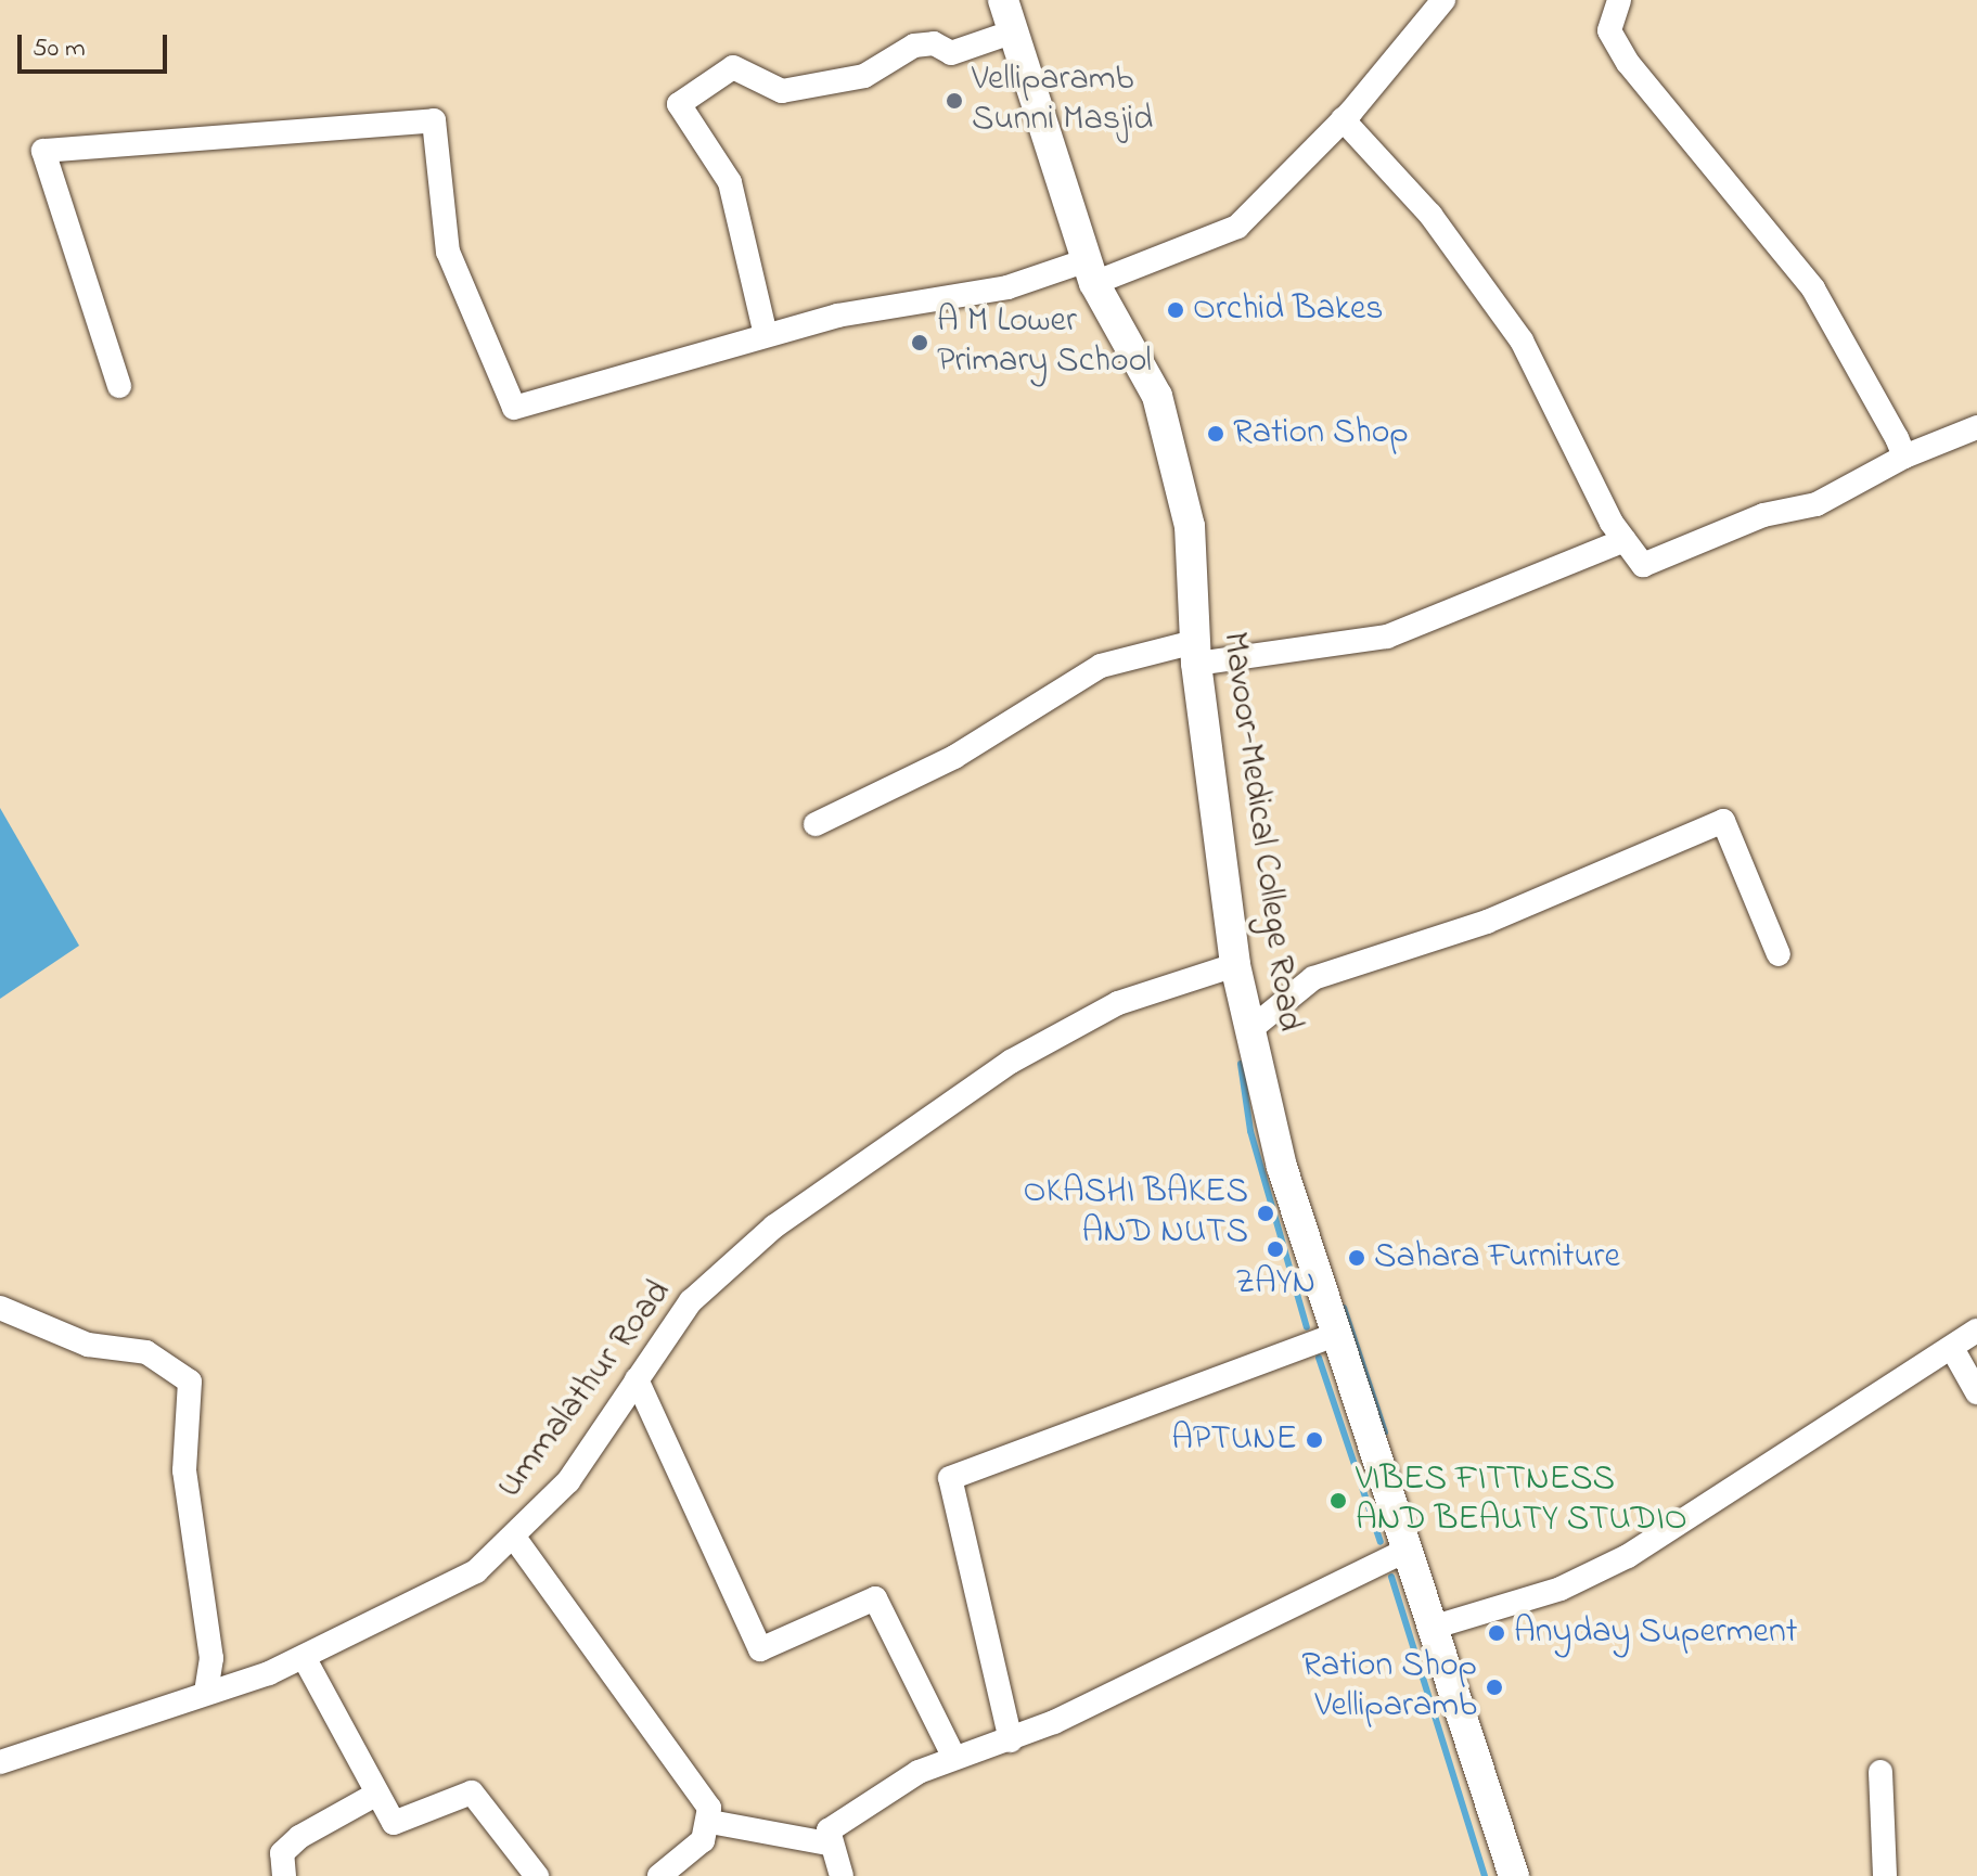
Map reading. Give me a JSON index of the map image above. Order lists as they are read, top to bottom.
{
  "streets": {
    "main road": ["Mavoor-Medical College Road"],
    "street": ["Ummalathur Road"]
  },
  "crossings": [
    ["Mavoor-Medical College Road", "Ummalathur Road"]
  ],
  "places": [
    "Velliparamb Sunni Masjid",
    "Orchid Bakes",
    "A M Lower Primary School",
    "Ration Shop",
    "OKASHI BAKES AND NUTS",
    "ZAYN",
    "Sahara Furniture",
    "APTUNE",
    "VIBES FITTNESS AND BEAUTY STUDIO",
    "Anyday Superment",
    "Ration Shop Velliparamb"
  ],
  "scale_bar": "50 m"
}
